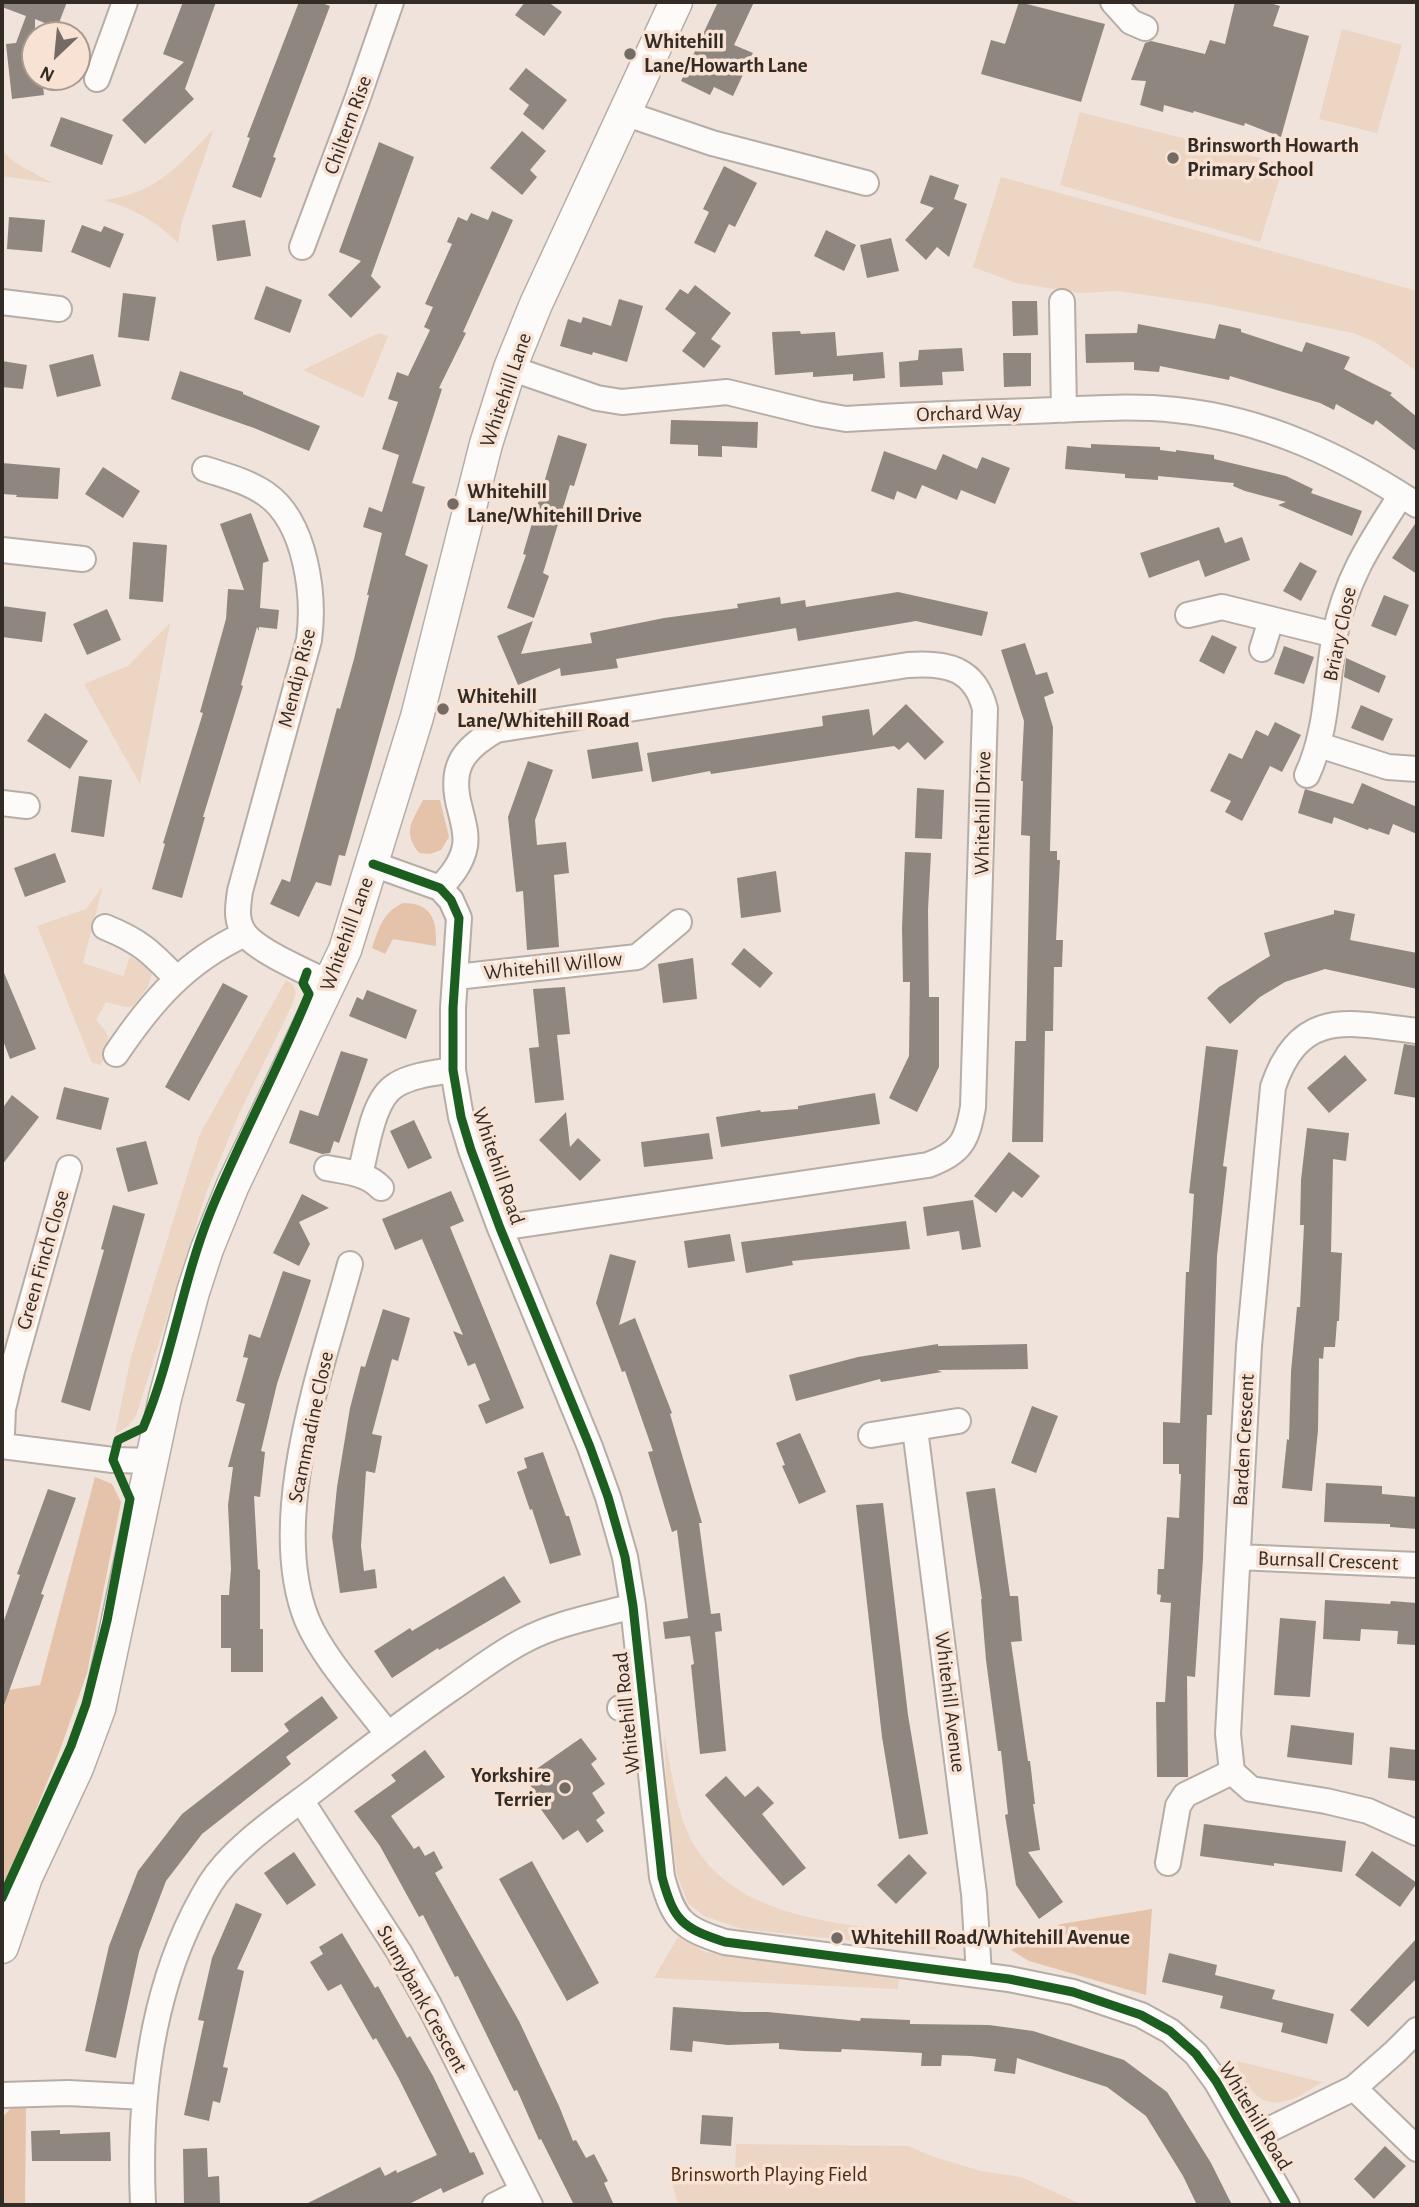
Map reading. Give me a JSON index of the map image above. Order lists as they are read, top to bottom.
{
  "streets": {
    "main road": ["Whitehill Lane"],
    "street": [
      "Chiltern Rise",
      "Orchard Way",
      "Briary Close",
      "Mendip Rise",
      "Whitehill Drive",
      "Whitehill Willow",
      "Whitehill Road",
      "Green Finch Close",
      "Scammadine Close",
      "Barden Crescent",
      "Burnsall Crescent",
      "Whitehill Avenue",
      "Sunnybank Crescent"
    ]
  },
  "crossings": [
    ["Whitehill Lane", "Orchard Way"],
    ["Orchard Way", "Briary Close"],
    ["Whitehill Drive", "Whitehill Road"],
    ["Whitehill Willow", "Whitehill Road"],
    ["Whitehill Road", "Whitehill Avenue"],
    ["Barden Crescent", "Burnsall Crescent"]
  ],
  "parks": ["Brinsworth Playing Field"],
  "places": [
    "Whitehill Lane/Howarth Lane",
    "Brinsworth Howarth Primary School",
    "Whitehill Lane/Whitehill Drive",
    "Whitehill Lane/Whitehill Road",
    "Yorkshire Terrier",
    "Whitehill Road/Whitehill Avenue"
  ],
  "north": "bottom left"
}
